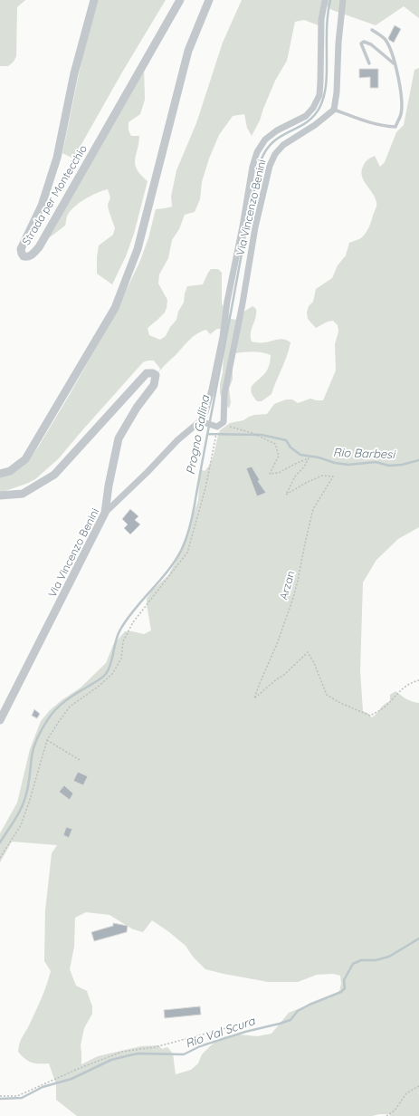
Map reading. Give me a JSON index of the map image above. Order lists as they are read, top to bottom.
{
  "streets": {
    "street": ["Strada per Montecchio", "Via Vincenzo Benini"],
    "path": ["Arzan"]
  },
  "crossings": [
    ["Via Vincenzo Benini", "Arzan"]
  ],
  "water": ["Progno Gallina", "Rio Barbesi", "Rio Val Scura"]
}
